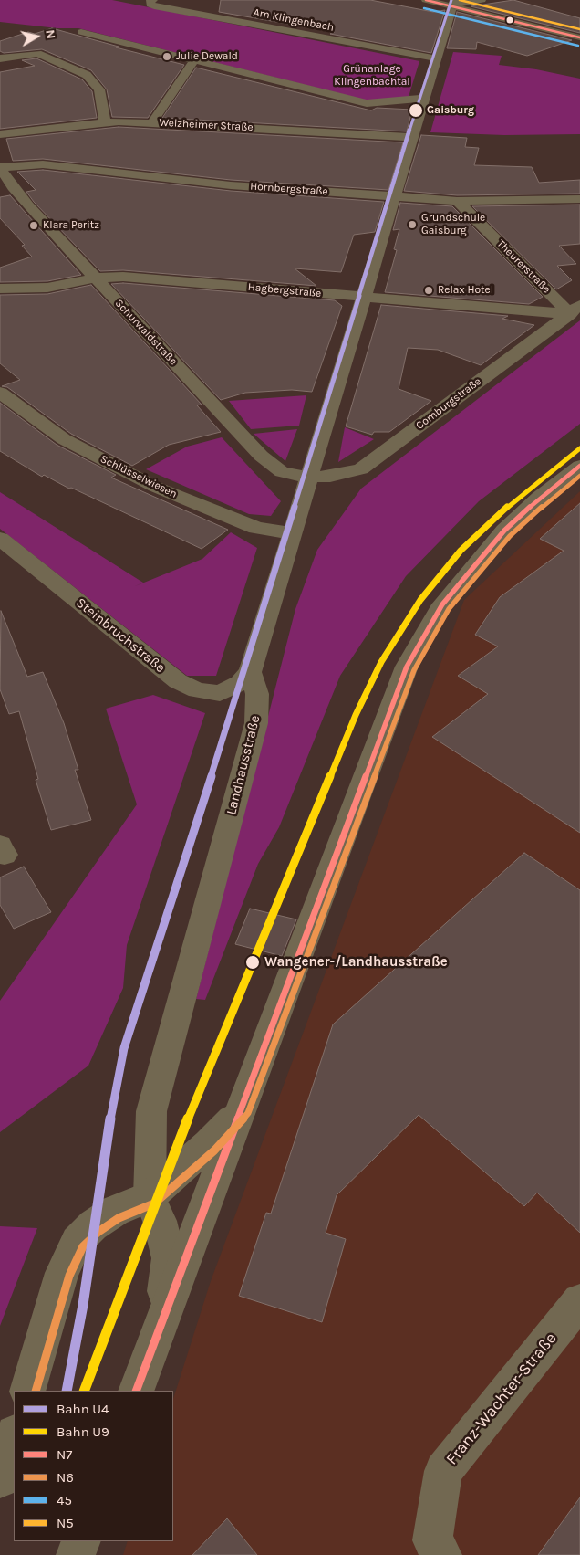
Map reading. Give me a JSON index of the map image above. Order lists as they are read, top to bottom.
{
  "streets": {
    "street": [
      "Am Klingenbach",
      "Welzheimer Straße",
      "Hornbergstraße",
      "Theurerstraße",
      "Hagbergstraße",
      "Schurwaldstraße",
      "Comburgstraße",
      "Schlüsselwiesen",
      "Steinbruchstraße",
      "Landhausstraße",
      "Franz-Wachter-Straße"
    ]
  },
  "crossings": [
    ["Hornbergstraße", "Theurerstraße"],
    ["Hornbergstraße", "Schurwaldstraße"],
    ["Theurerstraße", "Hagbergstraße"],
    ["Theurerstraße", "Comburgstraße"],
    ["Hagbergstraße", "Schurwaldstraße"],
    ["Hagbergstraße", "Comburgstraße"],
    ["Schurwaldstraße", "Comburgstraße"],
    ["Steinbruchstraße", "Landhausstraße"]
  ],
  "parks": ["Grünanlage Klingenbachtal"],
  "places": [
    "Julie Dewald",
    "Gaisburg",
    "Grundschule Gaisburg",
    "Klara Peritz",
    "Relax Hotel",
    "Wangener-/Landhausstraße"
  ],
  "lines": [
    "rail line U4",
    "transit line N7",
    "transit line N5",
    "transit line 45",
    "rail line U9",
    "transit line N6"
  ],
  "legend": [
    "Bahn U4",
    "Bahn U9",
    "N7",
    "N6",
    "45",
    "N5"
  ],
  "north": "right"
}
